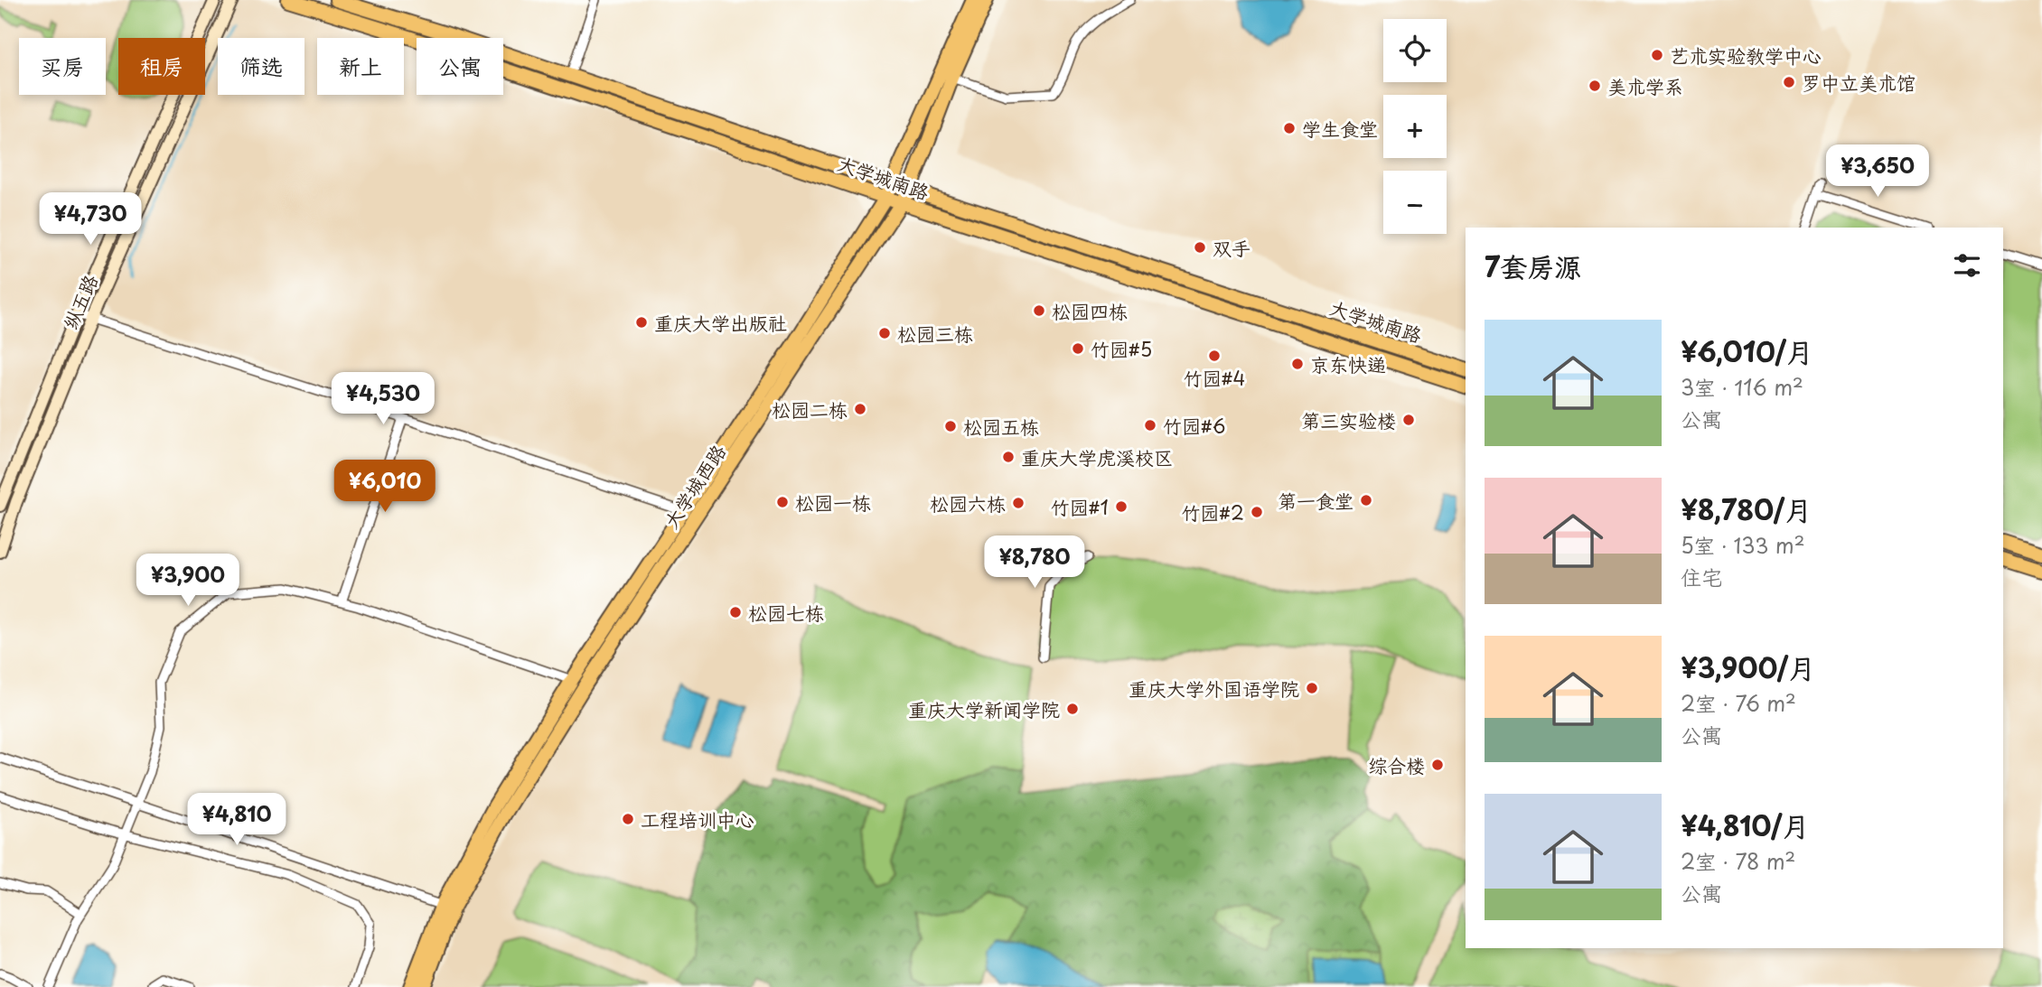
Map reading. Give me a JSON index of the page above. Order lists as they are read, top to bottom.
{
  "streets": {
    "main road": ["大学城南路", "纵五路", "大学城西路"]
  },
  "crossings": [
    ["大学城南路", "大学城西路"]
  ],
  "places": [
    "艺术实验教学中心",
    "罗中立美术馆",
    "美术学系",
    "学生食堂",
    "双手",
    "松园四栋",
    "重庆大学出版社",
    "松园三栋",
    "竹园#5",
    "竹园#4",
    "京东快递",
    "松园二栋",
    "第三实验楼",
    "竹园#6",
    "松园五栋",
    "重庆大学虎溪校区",
    "第一食堂",
    "松园一栋",
    "松园六栋",
    "竹园#1",
    "竹园#2",
    "松园七栋",
    "重庆大学外国语学院",
    "重庆大学新闻学院",
    "综合楼",
    "工程培训中心"
  ],
  "page": {
    "map_buttons": ["+", "−"],
    "chip": [
      "买房",
      "租房",
      "筛选",
      "新上",
      "公寓"
    ],
    "price": [
      "¥3,650",
      "¥4,730",
      "¥4,530",
      "¥6,010",
      "¥8,780",
      "¥3,900",
      "¥4,810"
    ],
    "heading": "7套房源",
    "list": [
      {
        "name": "¥6,010/月",
        "note": "3室 · 116 m² · 公寓"
      },
      {
        "name": "¥8,780/月",
        "note": "5室 · 133 m² · 住宅"
      },
      {
        "name": "¥3,900/月",
        "note": "2室 · 76 m² · 公寓"
      },
      {
        "name": "¥4,810/月",
        "note": "2室 · 78 m² · 公寓"
      }
    ]
  }
}
